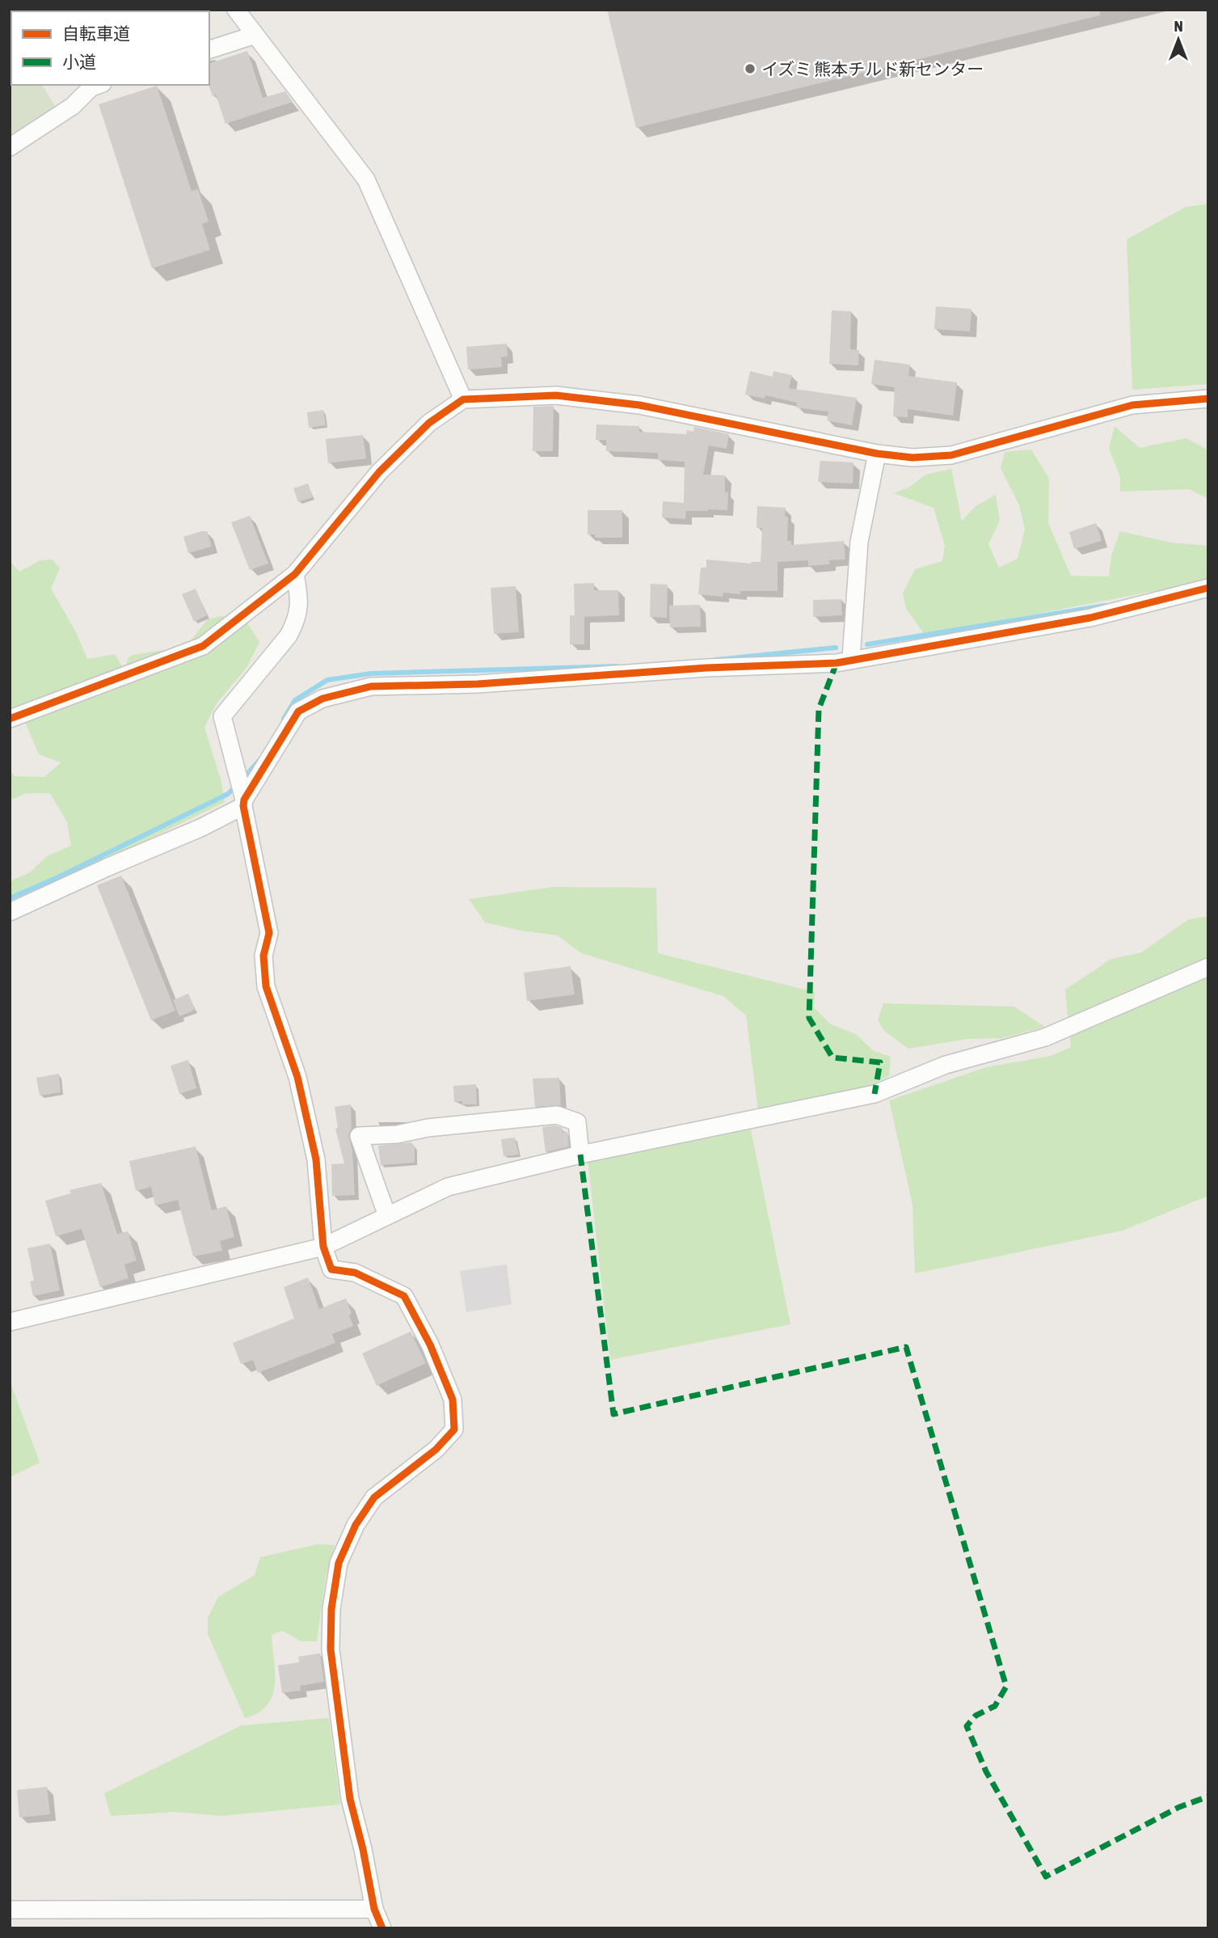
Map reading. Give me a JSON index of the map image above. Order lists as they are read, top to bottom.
{
  "places": ["イズミ 熊本チルド新センター"],
  "legend": ["自転車道", "小道"],
  "north": "top"
}
